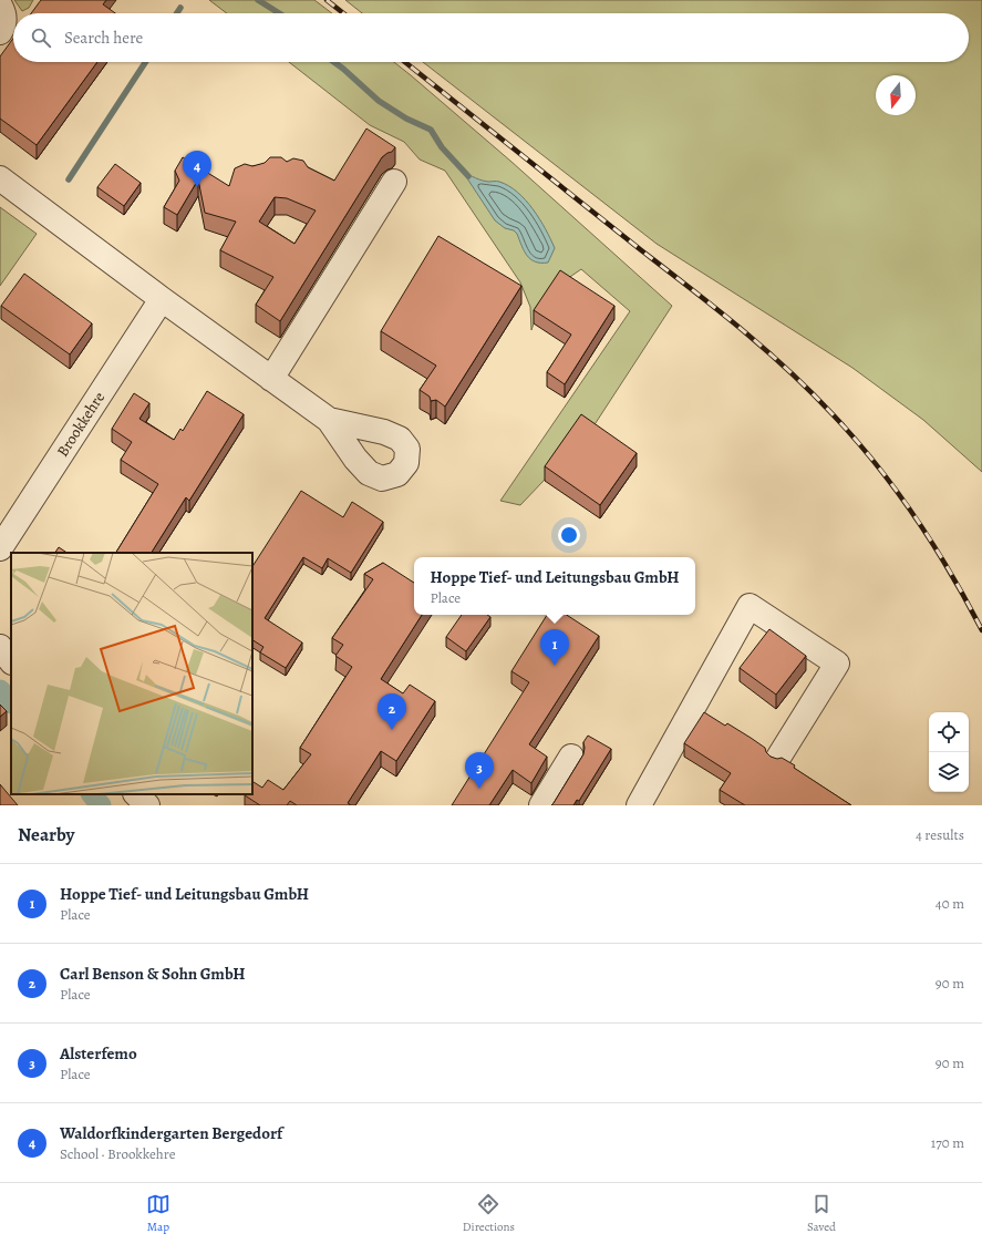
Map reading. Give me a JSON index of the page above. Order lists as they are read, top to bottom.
{
  "streets": {
    "street": ["Brookkehre"]
  },
  "north": "bottom",
  "page": {
    "search": "Search here",
    "pins": [
      "4",
      "1",
      "2",
      "3"
    ],
    "popup": ["Hoppe Tief- und Leitungsbau GmbH", "Place"],
    "heading": ["Nearby", "4 results"],
    "list": [
      {
        "mark": "1",
        "name": "Hoppe Tief- und Leitungsbau GmbH",
        "note": "Place",
        "value": "40 m"
      },
      {
        "mark": "2",
        "name": "Carl Benson & Sohn GmbH",
        "note": "Place",
        "value": "90 m"
      },
      {
        "mark": "3",
        "name": "Alsterfemo",
        "note": "Place",
        "value": "90 m"
      },
      {
        "mark": "4",
        "name": "Waldorfkindergarten Bergedorf",
        "note": "School · Brookkehre",
        "value": "170 m"
      }
    ],
    "nav": ["Map", "Directions", "Saved"]
  }
}
